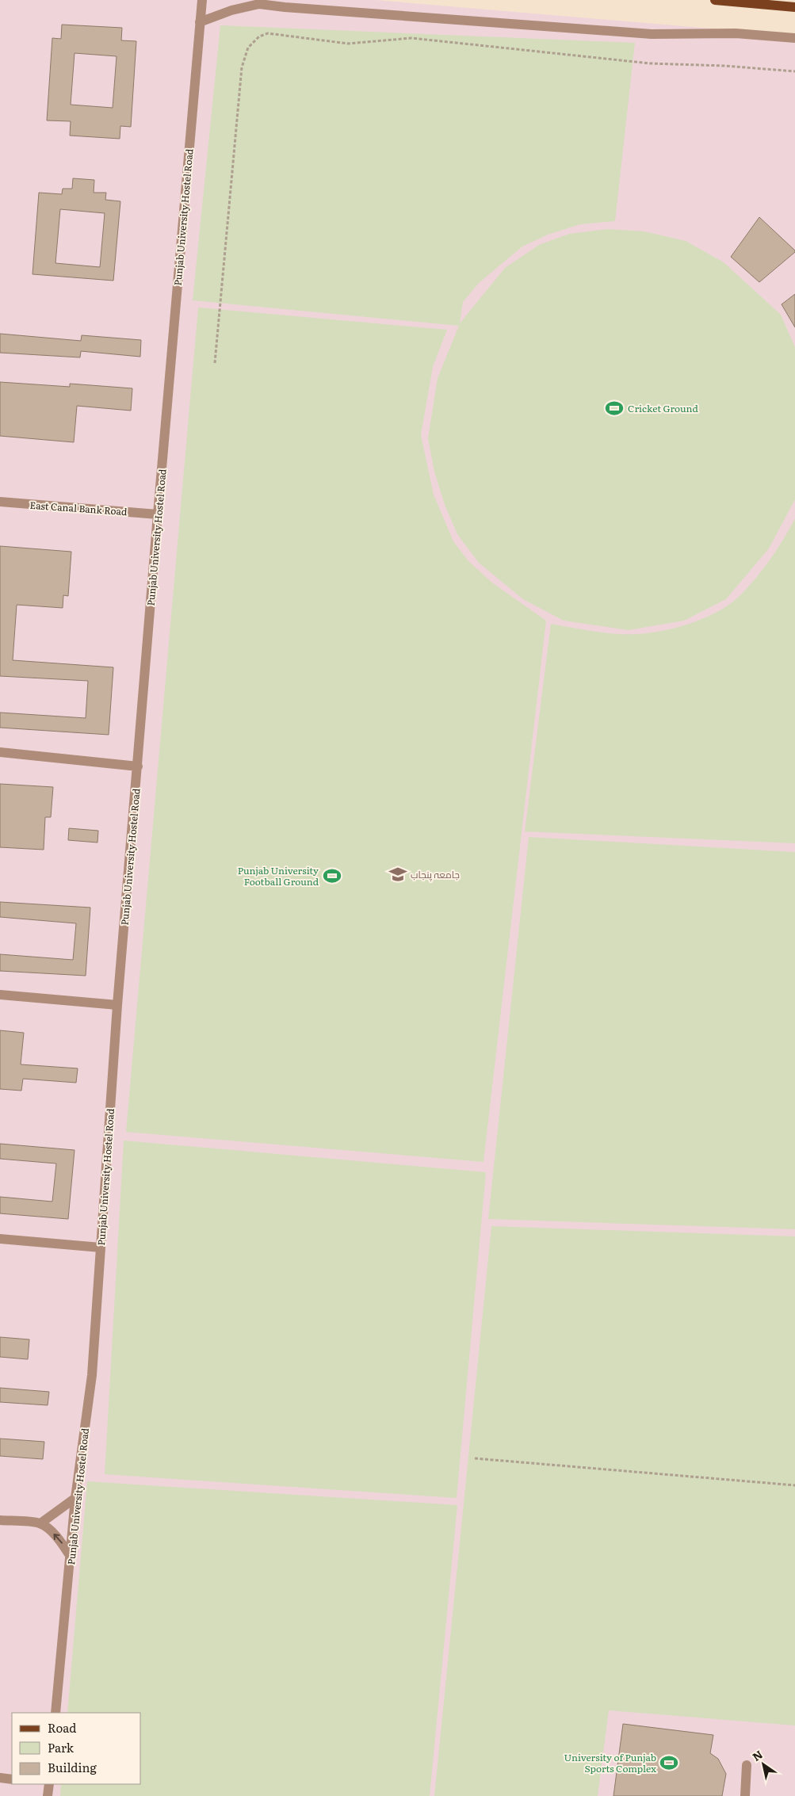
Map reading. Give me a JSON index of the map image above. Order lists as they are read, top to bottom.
{
  "streets": {
    "street": ["Punjab University Hostel Road", "East Canal Bank Road"]
  },
  "crossings": [
    ["Punjab University Hostel Road", "East Canal Bank Road"]
  ],
  "places": {
    "sports": ["Cricket Ground", "Punjab University Football Ground", "University of Punjab Sports Complex"],
    "school or university": ["جامعہ پنجاب"]
  },
  "legend": ["Road", "Park", "Building"],
  "north": "top left"
}
